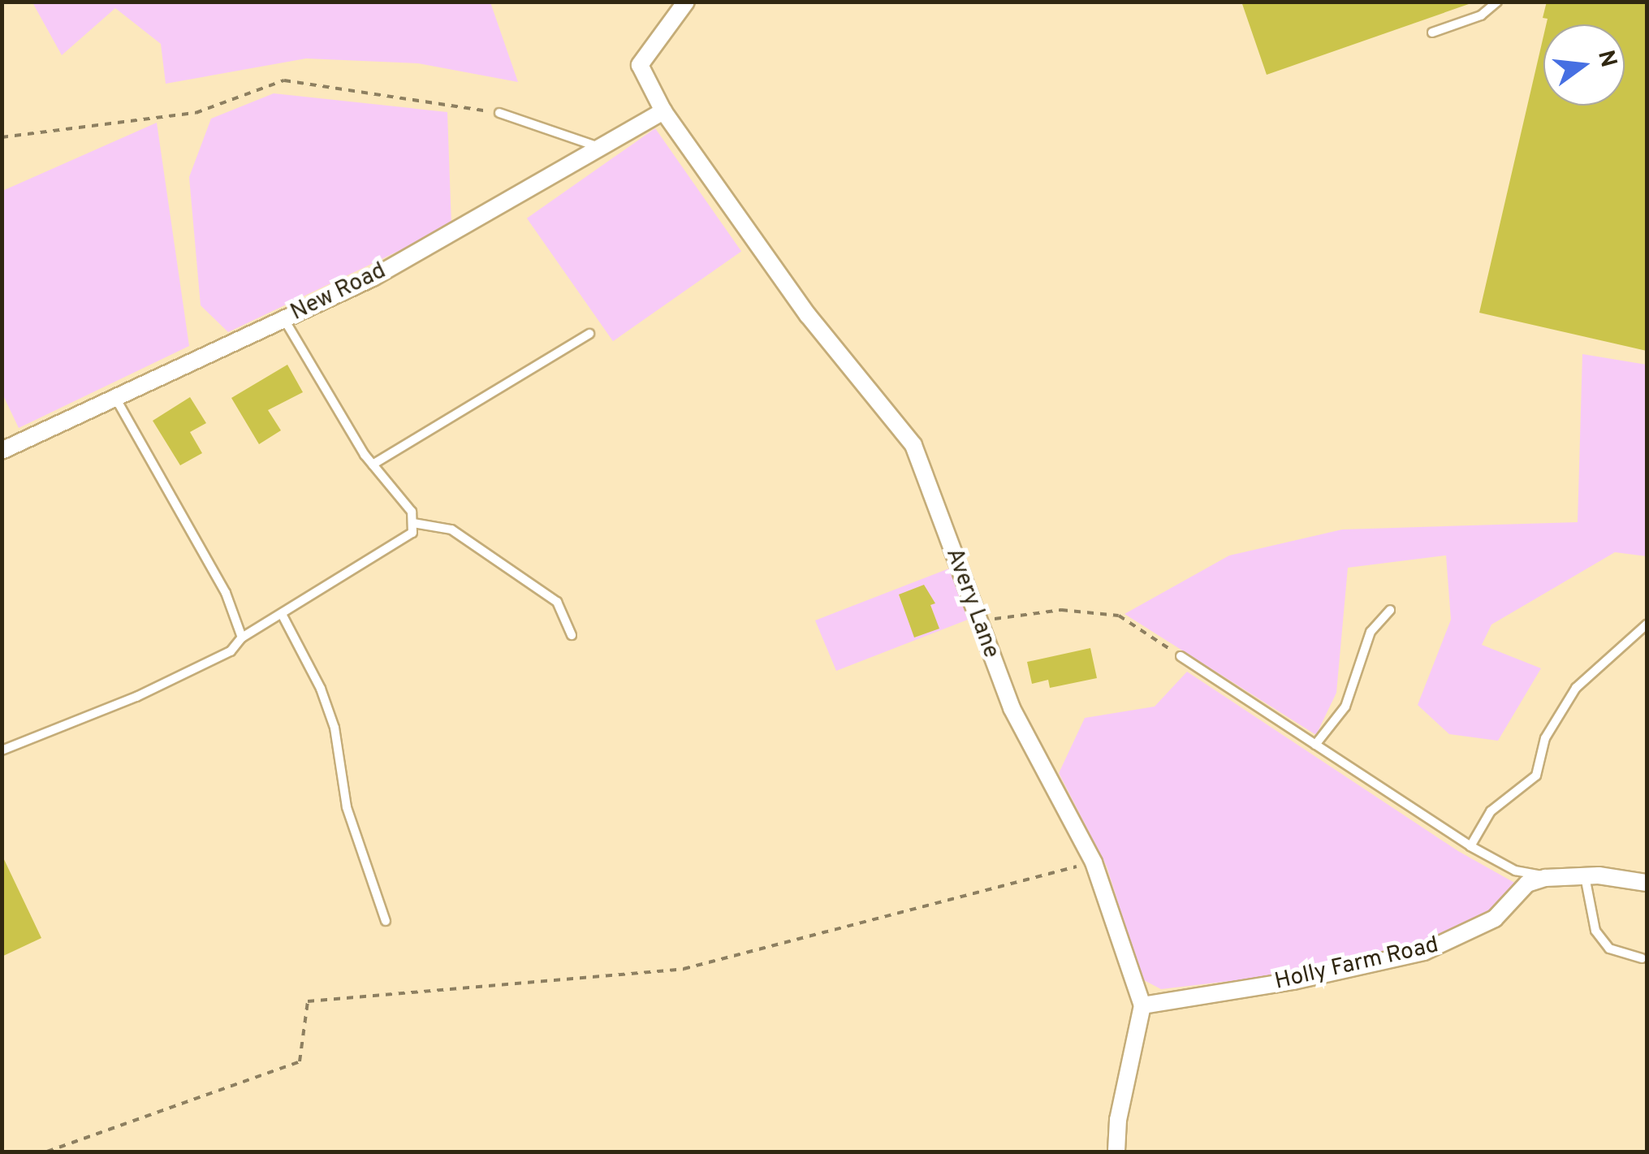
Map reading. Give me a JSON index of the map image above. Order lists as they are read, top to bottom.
{
  "streets": {
    "street": ["New Road", "Avery Lane", "Holly Farm Road"]
  },
  "crossings": [
    ["New Road", "Avery Lane"],
    ["Avery Lane", "Holly Farm Road"]
  ],
  "north": "right"
}
